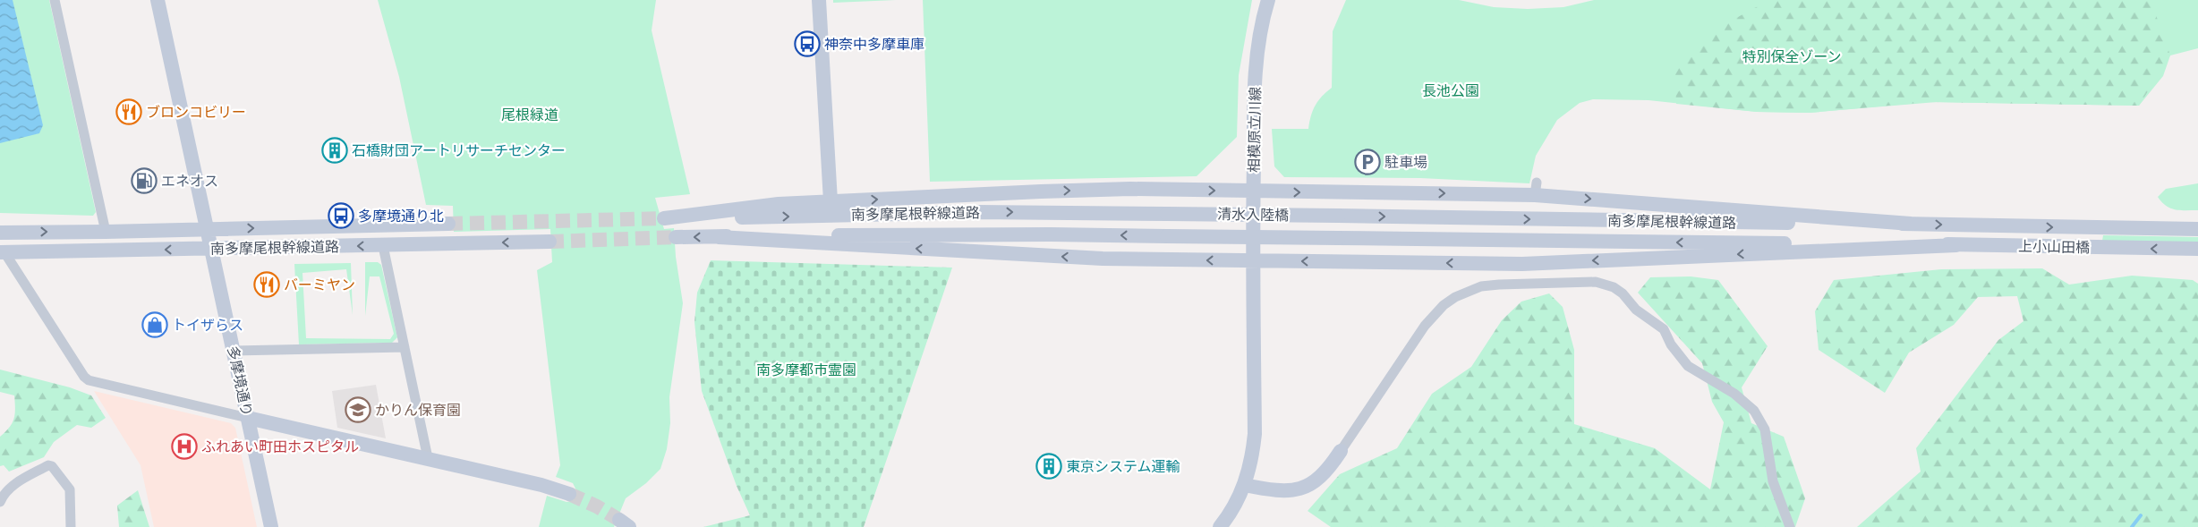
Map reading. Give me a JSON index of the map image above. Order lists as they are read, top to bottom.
{
  "streets": {
    "main road": [
      "相模原立川線",
      "南多摩尾根幹線道路",
      "清水入陸橋",
      "上小山田橋",
      "多摩境通り"
    ]
  },
  "crossings": [
    ["南多摩尾根幹線道路", "清水入陸橋"],
    ["南多摩尾根幹線道路", "上小山田橋"],
    ["南多摩尾根幹線道路", "多摩境通り"]
  ],
  "parks": [
    "特別保全ゾーン",
    "長池公園",
    "尾根緑道",
    "南多摩都市霊園"
  ],
  "places": {
    "bus stop": ["神奈中多摩車庫", "多摩境通り北"],
    "restaurant": ["ブロンコビリー", "バーミヤン"],
    "building": ["石橋財団アートリサーチセンター", "東京システム運輸"],
    "parking": ["駐車場"],
    "fuel station": ["エネオス"],
    "shop": ["トイザらス"],
    "school or university": ["かりん保育園"],
    "hospital": ["ふれあい町田ホスピタル"]
  }
}
